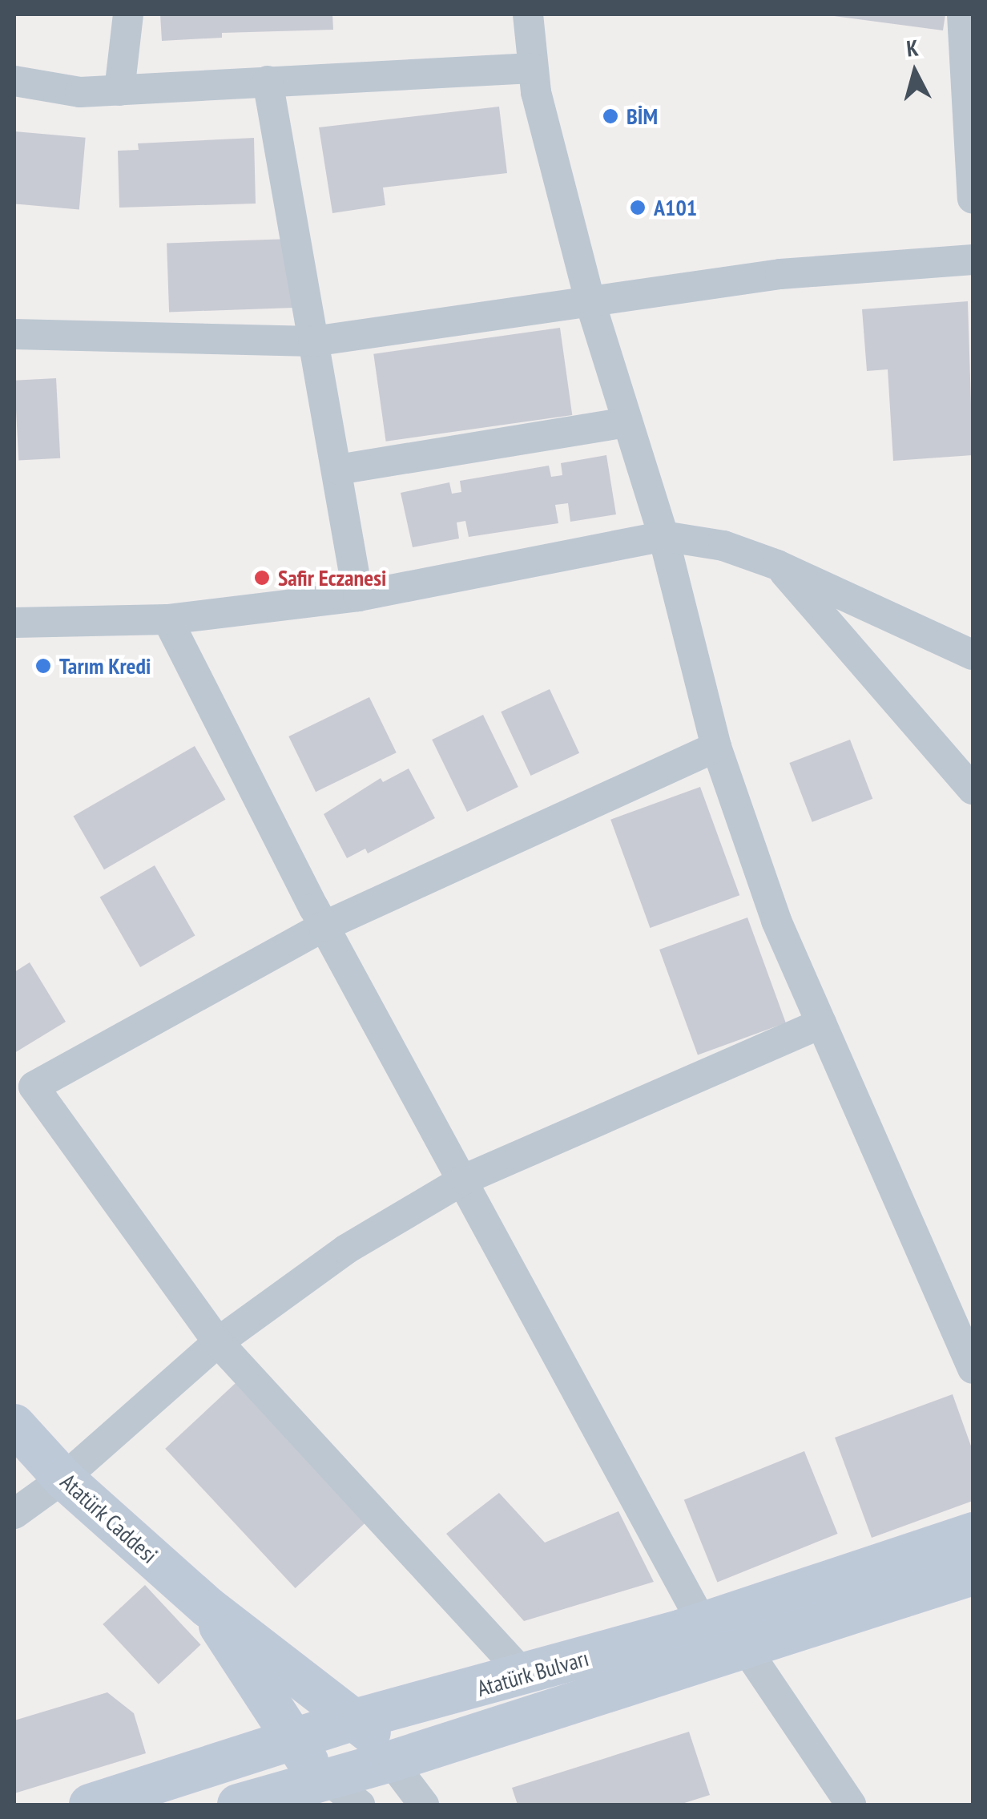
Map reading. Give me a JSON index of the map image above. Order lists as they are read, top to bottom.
{
  "streets": {
    "main road": ["Atatürk Caddesi", "Atatürk Bulvarı"]
  },
  "places": [
    "BİM",
    "A101",
    "Safir Eczanesi",
    "Tarım Kredi"
  ],
  "north": "top"
}
